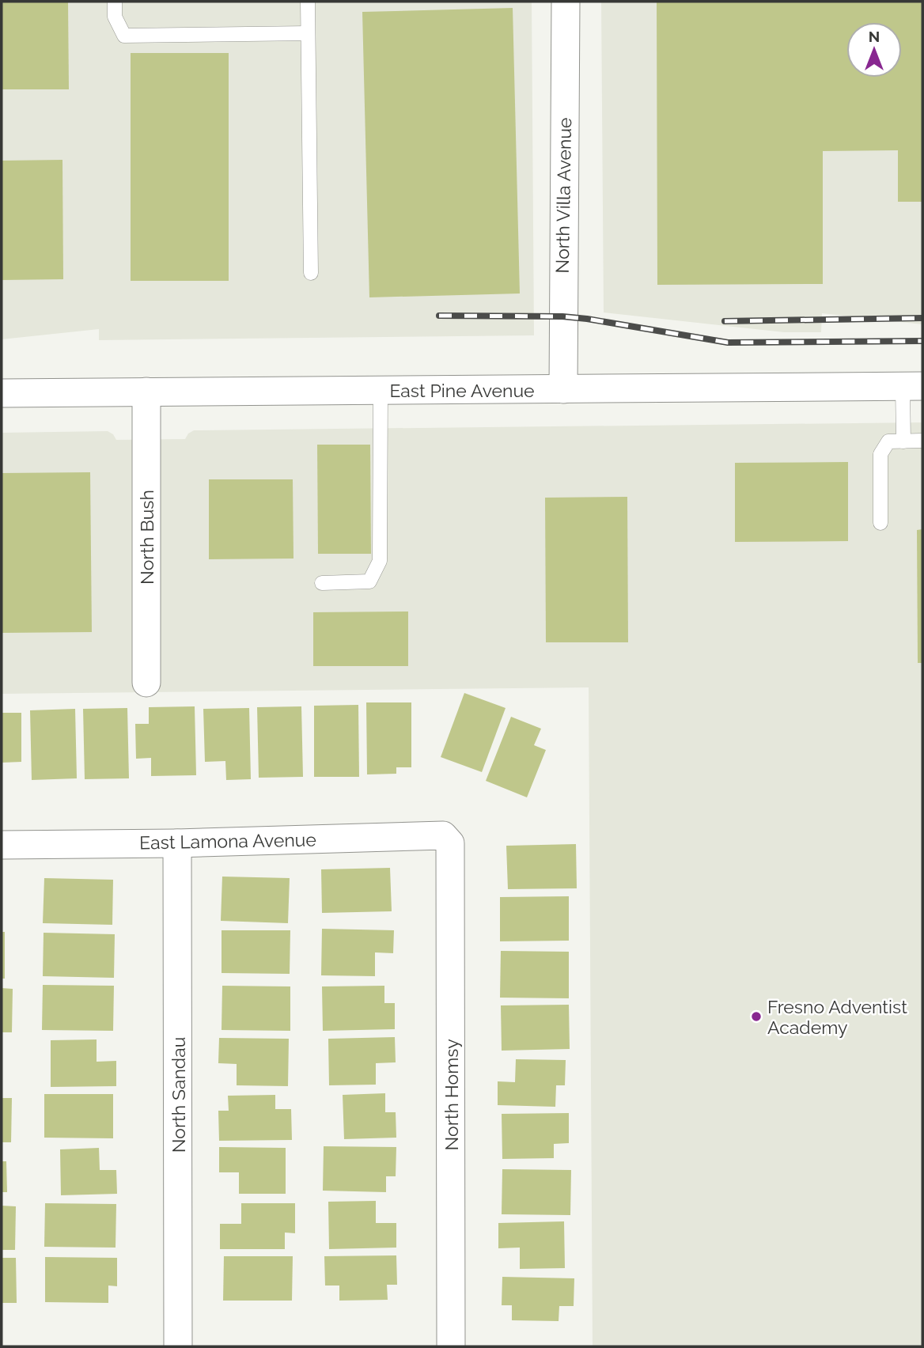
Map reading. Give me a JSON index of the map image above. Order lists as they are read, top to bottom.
{
  "streets": {
    "street": [
      "North Villa Avenue",
      "East Pine Avenue",
      "North Bush",
      "East Lamona Avenue",
      "North Sandau",
      "North Homsy"
    ]
  },
  "crossings": [
    ["North Villa Avenue", "East Pine Avenue"],
    ["East Pine Avenue", "North Bush"],
    ["East Lamona Avenue", "North Sandau"],
    ["East Lamona Avenue", "North Homsy"]
  ],
  "places": ["Fresno Adventist Academy"],
  "north": "top"
}
